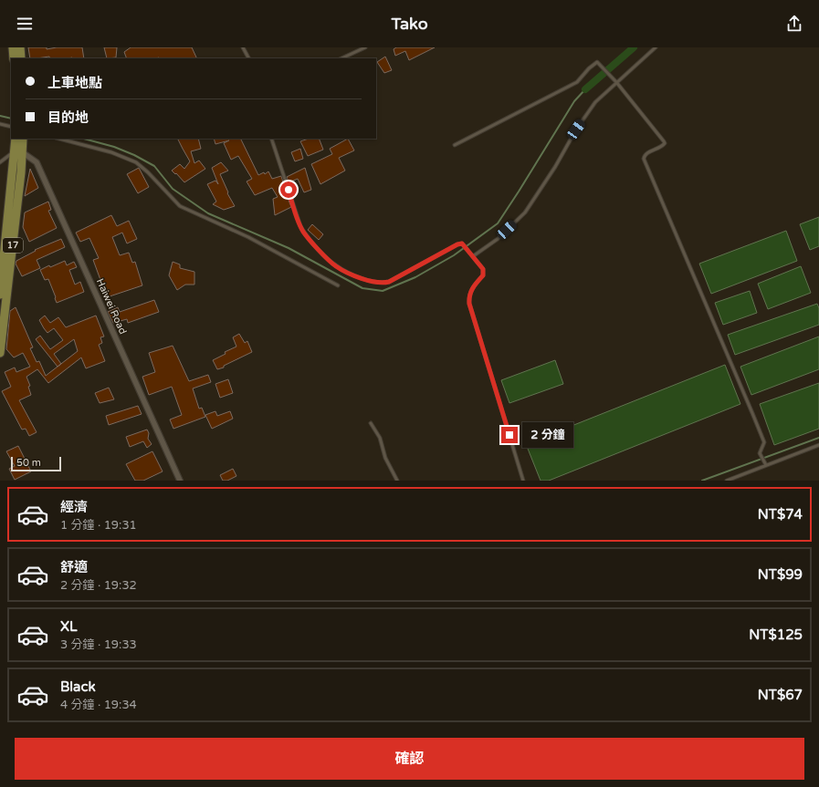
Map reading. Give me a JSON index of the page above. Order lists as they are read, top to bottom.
{
  "streets": {
    "main road": ["17"],
    "street": ["Haiwei Road"]
  },
  "crossings": [
    ["17", "Haiwei Road"]
  ],
  "scale_bar": "50 m",
  "page": {
    "header": "Tako",
    "banner": ["上車地點", "目的地"],
    "bubble": "2 分鐘",
    "scale": "50 m",
    "list": [
      {
        "name": "經濟",
        "note": "1 分鐘 · 19:31",
        "value": "NT$74"
      },
      {
        "name": "舒適",
        "note": "2 分鐘 · 19:32",
        "value": "NT$99"
      },
      {
        "name": "XL",
        "note": "3 分鐘 · 19:33",
        "value": "NT$125"
      },
      {
        "name": "Black",
        "note": "4 分鐘 · 19:34",
        "value": "NT$67"
      }
    ],
    "buttons": "確認"
  }
}
